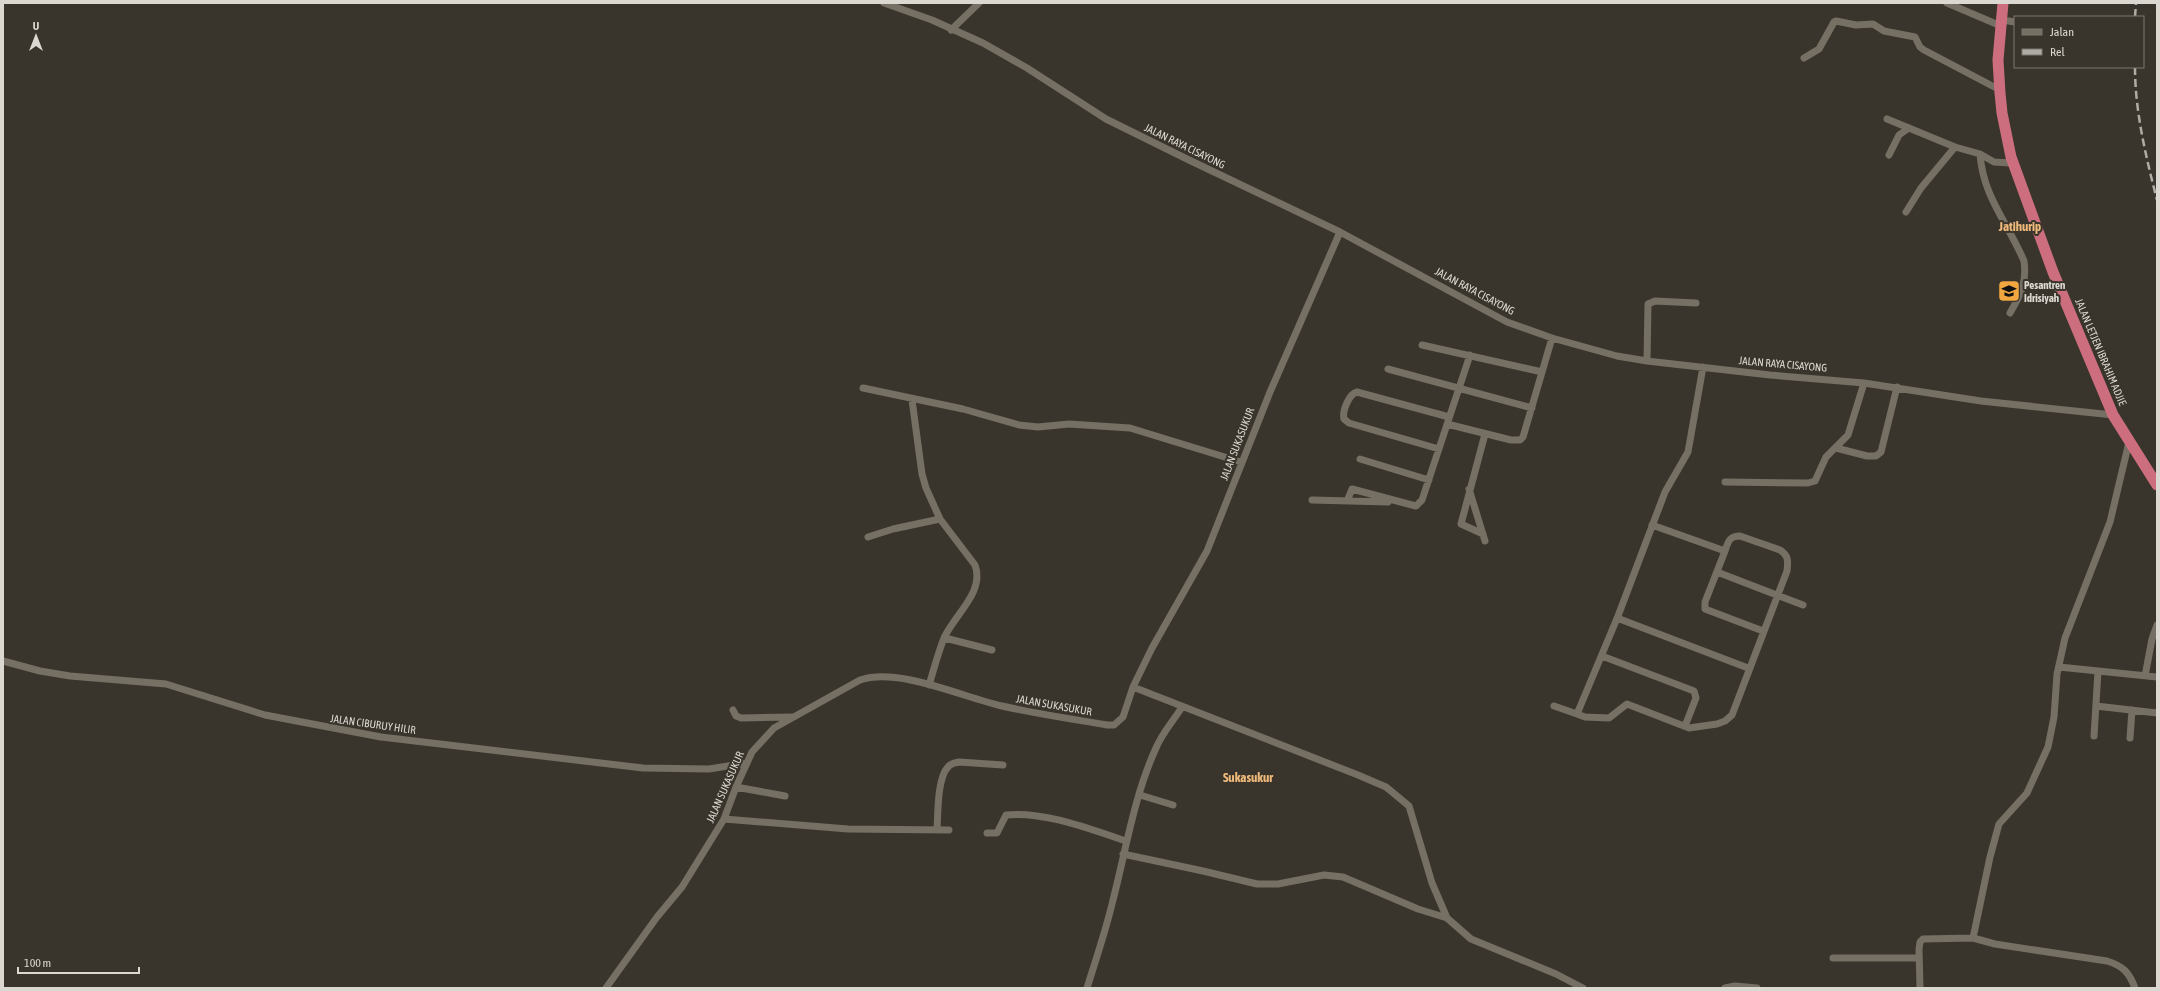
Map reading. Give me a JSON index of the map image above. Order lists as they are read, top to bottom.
{
  "streets": {
    "highway": ["JALAN LETJEN IBRAHIM ADJIE"],
    "street": ["JALAN RAYA CISAYONG", "JALAN SUKASUKUR", "JALAN CIBURUY HILIR"]
  },
  "crossings": [
    ["JALAN RAYA CISAYONG", "JALAN LETJEN IBRAHIM ADJIE"],
    ["JALAN RAYA CISAYONG", "JALAN SUKASUKUR"],
    ["JALAN SUKASUKUR", "JALAN CIBURUY HILIR"]
  ],
  "districts": ["Jatihurip", "Sukasukur"],
  "places": {
    "school or university": ["Pesantren Idrisiyah"]
  },
  "legend": ["Jalan", "Rel"],
  "scale_bar": "100 m",
  "north": "top"
}
